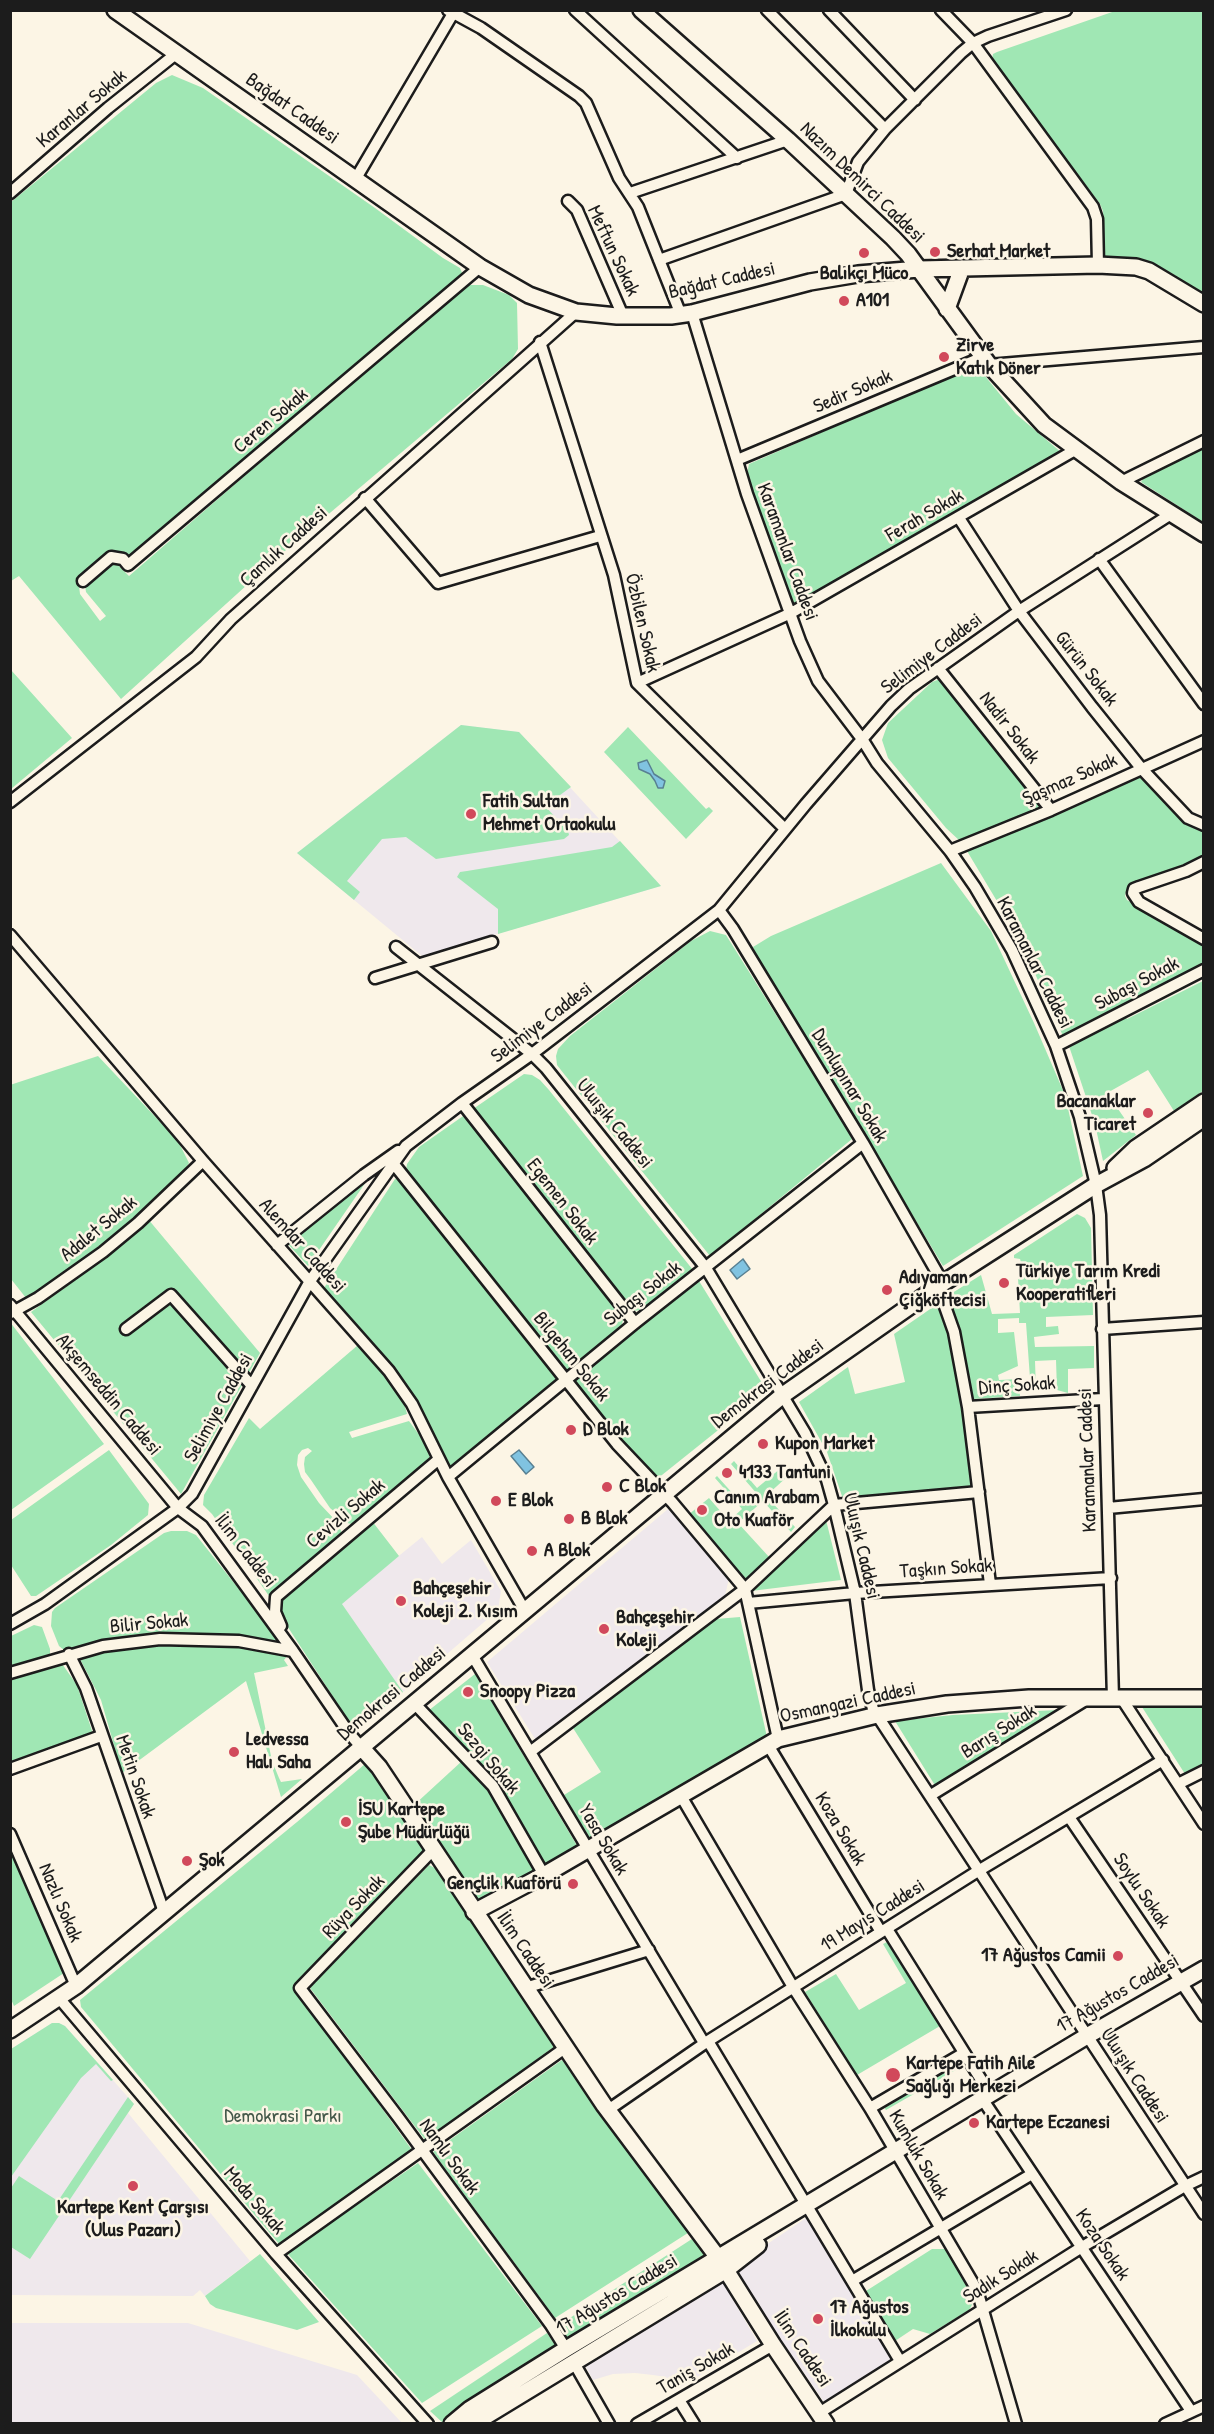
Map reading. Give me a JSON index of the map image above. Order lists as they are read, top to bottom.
{
  "streets": {
    "main road": [
      "Bağdat Caddesi",
      "Nazım Demirci Caddesi",
      "Demokrasi Caddesi",
      "İlim Caddesi",
      "Osmangazi Caddesi",
      "17 Ağustos Caddesi"
    ],
    "street": [
      "Karanlar Sokak",
      "Meftun Sokak",
      "Sedir Sokak",
      "Ceren Sokak",
      "Ferah Sokak",
      "Çamlık Caddesi",
      "Karamanlar Caddesi",
      "Özbilen Sokak",
      "Selimiye Caddesi",
      "Gürün Sokak",
      "Nadir Sokak",
      "Şaşmaz Sokak",
      "Subaşı Sokak",
      "Dumlupınar Sokak",
      "Uluışık Caddesi",
      "Egemen Sokak",
      "Adalet Sokak",
      "Alemdar Caddesi",
      "Bilgehan Sokak",
      "Dinç Sokak",
      "Akşemseddin Caddesi",
      "Cevizli Sokak",
      "Taşkın Sokak",
      "Bilir Sokak",
      "Barış Sokak",
      "Sezgi Sokak",
      "Metin Sokak",
      "Koza Sokak",
      "Yasa Sokak",
      "Soylu Sokak",
      "Nazlı Sokak",
      "Rüya Sokak",
      "19 Mayıs Caddesi",
      "Kumluk Sokak",
      "Namlı Sokak",
      "Moda Sokak",
      "Sadık Sokak",
      "Taniş Sokak"
    ]
  },
  "crossings": [
    ["Karanlar Sokak", "Bağdat Caddesi"],
    ["Bağdat Caddesi", "Nazım Demirci Caddesi"],
    ["Bağdat Caddesi", "Meftun Sokak"],
    ["Bağdat Caddesi", "Ceren Sokak"],
    ["Bağdat Caddesi", "Çamlık Caddesi"],
    ["Bağdat Caddesi", "Karamanlar Caddesi"],
    ["Nazım Demirci Caddesi", "Sedir Sokak"],
    ["Nazım Demirci Caddesi", "Ferah Sokak"],
    ["Nazım Demirci Caddesi", "Selimiye Caddesi"],
    ["Sedir Sokak", "Karamanlar Caddesi"],
    ["Ferah Sokak", "Karamanlar Caddesi"],
    ["Ferah Sokak", "Özbilen Sokak"],
    ["Ferah Sokak", "Gürün Sokak"],
    ["Çamlık Caddesi", "Özbilen Sokak"],
    ["Karamanlar Caddesi", "Selimiye Caddesi"],
    ["Karamanlar Caddesi", "Şaşmaz Sokak"],
    ["Karamanlar Caddesi", "Subaşı Sokak"],
    ["Karamanlar Caddesi", "Demokrasi Caddesi"],
    ["Karamanlar Caddesi", "Dinç Sokak"],
    ["Karamanlar Caddesi", "Taşkın Sokak"],
    ["Karamanlar Caddesi", "Osmangazi Caddesi"],
    ["Özbilen Sokak", "Selimiye Caddesi"],
    ["Selimiye Caddesi", "Gürün Sokak"],
    ["Selimiye Caddesi", "Nadir Sokak"],
    ["Selimiye Caddesi", "Dumlupınar Sokak"],
    ["Selimiye Caddesi", "Uluışık Caddesi"],
    ["Selimiye Caddesi", "Egemen Sokak"],
    ["Selimiye Caddesi", "Alemdar Caddesi"],
    ["Selimiye Caddesi", "Bilgehan Sokak"],
    ["Selimiye Caddesi", "Akşemseddin Caddesi"],
    ["Selimiye Caddesi", "İlim Caddesi"],
    ["Gürün Sokak", "Şaşmaz Sokak"],
    ["Nadir Sokak", "Şaşmaz Sokak"],
    ["Subaşı Sokak", "Dumlupınar Sokak"],
    ["Subaşı Sokak", "Uluışık Caddesi"],
    ["Subaşı Sokak", "Egemen Sokak"],
    ["Subaşı Sokak", "Alemdar Caddesi"],
    ["Subaşı Sokak", "Bilgehan Sokak"],
    ["Dumlupınar Sokak", "Demokrasi Caddesi"],
    ["Dumlupınar Sokak", "Dinç Sokak"],
    ["Dumlupınar Sokak", "Taşkın Sokak"],
    ["Uluışık Caddesi", "Demokrasi Caddesi"],
    ["Uluışık Caddesi", "Taşkın Sokak"],
    ["Uluışık Caddesi", "Osmangazi Caddesi"],
    ["Uluışık Caddesi", "Barış Sokak"],
    ["Uluışık Caddesi", "19 Mayıs Caddesi"],
    ["Uluışık Caddesi", "17 Ağustos Caddesi"],
    ["Uluışık Caddesi", "Sadık Sokak"],
    ["Adalet Sokak", "Alemdar Caddesi"],
    ["Adalet Sokak", "Akşemseddin Caddesi"],
    ["Alemdar Caddesi", "Demokrasi Caddesi"],
    ["Alemdar Caddesi", "Cevizli Sokak"],
    ["Bilgehan Sokak", "Demokrasi Caddesi"],
    ["Bilgehan Sokak", "Taşkın Sokak"],
    ["Bilgehan Sokak", "Osmangazi Caddesi"],
    ["Bilgehan Sokak", "Koza Sokak"],
    ["Demokrasi Caddesi", "İlim Caddesi"],
    ["Demokrasi Caddesi", "Sezgi Sokak"],
    ["Demokrasi Caddesi", "Metin Sokak"],
    ["Demokrasi Caddesi", "Yasa Sokak"],
    ["Demokrasi Caddesi", "Nazlı Sokak"],
    ["Demokrasi Caddesi", "Moda Sokak"],
    ["Akşemseddin Caddesi", "İlim Caddesi"],
    ["Cevizli Sokak", "İlim Caddesi"],
    ["Cevizli Sokak", "Bilir Sokak"],
    ["İlim Caddesi", "Bilir Sokak"],
    ["İlim Caddesi", "Osmangazi Caddesi"],
    ["İlim Caddesi", "Rüya Sokak"],
    ["İlim Caddesi", "19 Mayıs Caddesi"],
    ["İlim Caddesi", "17 Ağustos Caddesi"],
    ["İlim Caddesi", "Sadık Sokak"],
    ["İlim Caddesi", "Taniş Sokak"],
    ["Bilir Sokak", "Metin Sokak"],
    ["Osmangazi Caddesi", "Barış Sokak"],
    ["Osmangazi Caddesi", "Sezgi Sokak"],
    ["Osmangazi Caddesi", "Koza Sokak"],
    ["Osmangazi Caddesi", "Yasa Sokak"],
    ["Osmangazi Caddesi", "Kumluk Sokak"],
    ["Koza Sokak", "19 Mayıs Caddesi"],
    ["Koza Sokak", "17 Ağustos Caddesi"],
    ["Koza Sokak", "Sadık Sokak"],
    ["Yasa Sokak", "19 Mayıs Caddesi"],
    ["Yasa Sokak", "17 Ağustos Caddesi"],
    ["Yasa Sokak", "Sadık Sokak"],
    ["Soylu Sokak", "19 Mayıs Caddesi"],
    ["Soylu Sokak", "17 Ağustos Caddesi"],
    ["Rüya Sokak", "Namlı Sokak"],
    ["19 Mayıs Caddesi", "Kumluk Sokak"],
    ["17 Ağustos Caddesi", "Kumluk Sokak"],
    ["17 Ağustos Caddesi", "Namlı Sokak"],
    ["Kumluk Sokak", "Sadık Sokak"]
  ],
  "parks": ["Demokrasi Parkı"],
  "places": [
    "Serhat Market",
    "Balıkçı Müco",
    "A101",
    "Zirve Katık Döner",
    "Fatih Sultan Mehmet Ortaokulu",
    "Bacanaklar Ticaret",
    "Türkiye Tarım Kredi Kooperatifleri",
    "Adıyaman Çiğköftecisi",
    "D Blok",
    "Kupon Market",
    "4133 Tantuni",
    "C Blok",
    "E Blok",
    "Canım Arabam Oto Kuaför",
    "B Blok",
    "A Blok",
    "Bahçeşehir Koleji 2. Kısım",
    "Bahçeşehir Koleji",
    "Snoopy Pizza",
    "Ledvessa Halı Saha",
    "İSU Kartepe Şube Müdürlüğü",
    "Şok",
    "Gençlik Kuaförü",
    "17 Ağustos Camii",
    "Kartepe Fatih Aile Sağlığı Merkezi",
    "Kartepe Eczanesi",
    "Kartepe Kent Çarşısı (Ulus Pazarı)",
    "17 Ağustos İlkokulu"
  ]
}
